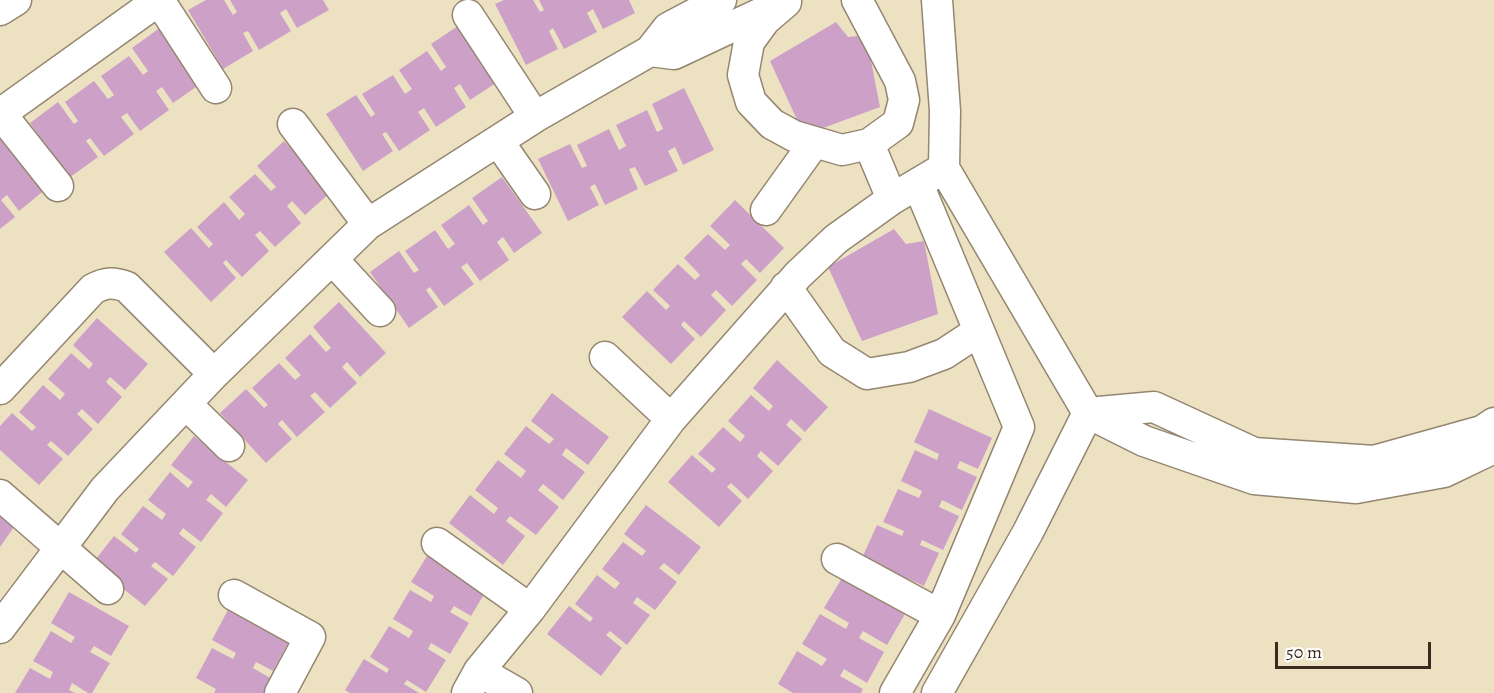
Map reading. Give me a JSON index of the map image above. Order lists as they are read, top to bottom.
{
  "scale_bar": "50 m"
}
